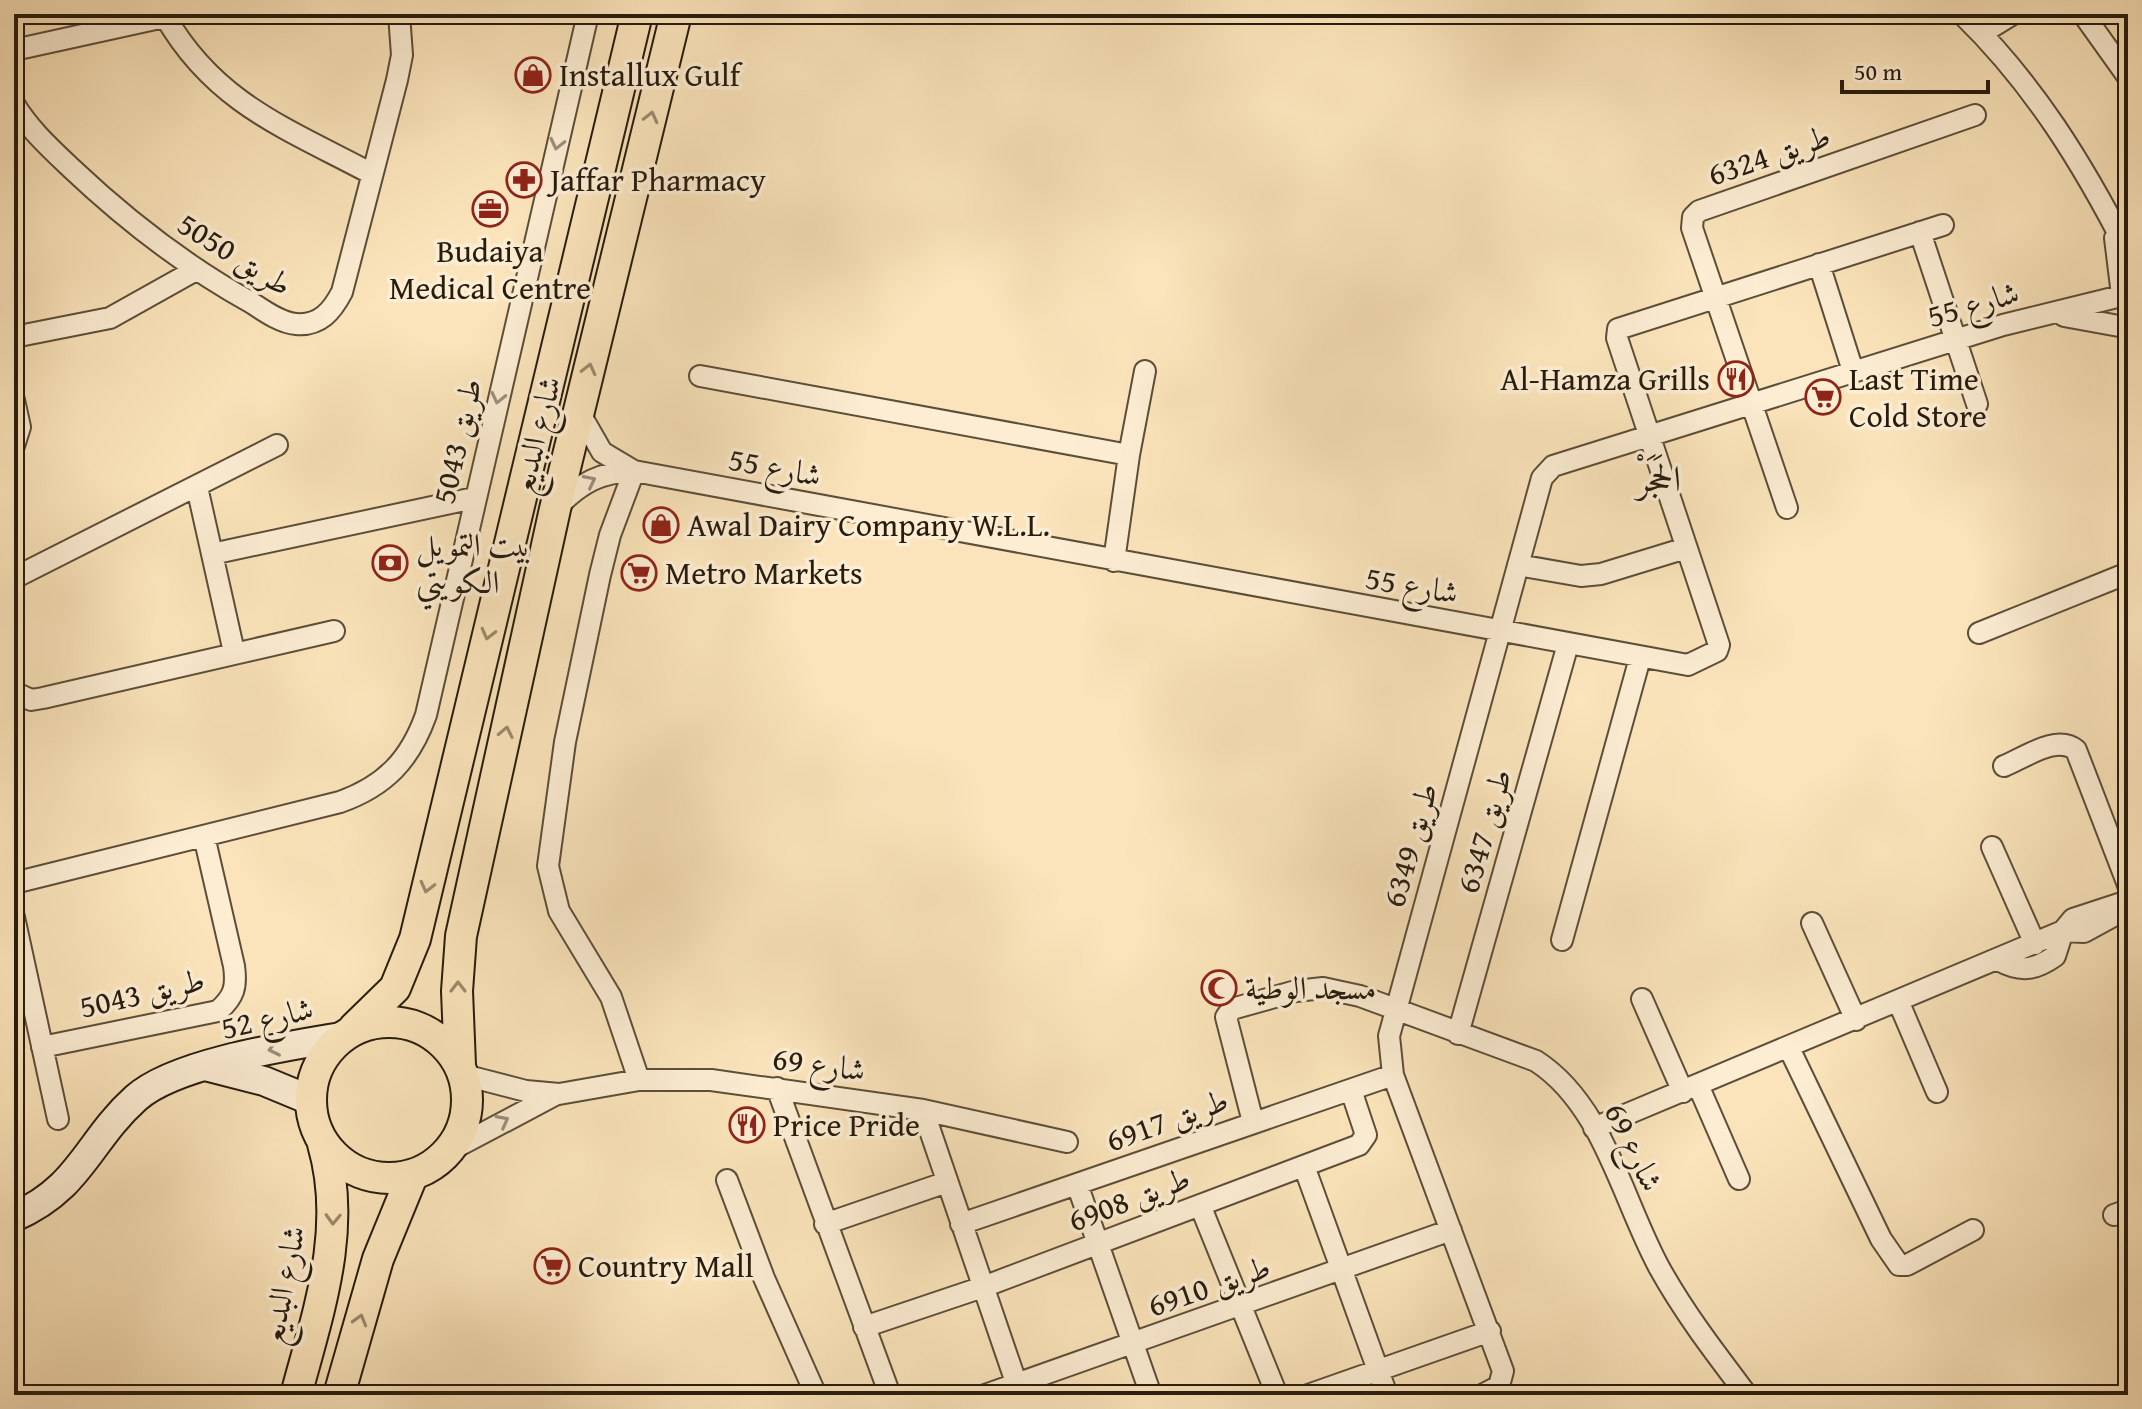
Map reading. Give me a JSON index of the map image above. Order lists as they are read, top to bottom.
{
  "streets": {
    "main road": ["شارع البديع"],
    "street": [
      "طريق 6324",
      "طريق 5050",
      "شارع 55",
      "طريق 5043",
      "طريق 6347",
      "طريق 6349",
      "شارع 52",
      "شارع 69",
      "طريق 6917",
      "طريق 6908",
      "طريق 6910"
    ]
  },
  "crossings": [
    ["طريق 6324", "شارع 55"],
    ["شارع 55", "شارع البديع"],
    ["شارع 55", "طريق 6349"],
    ["شارع البديع", "شارع 52"],
    ["شارع البديع", "شارع 69"],
    ["طريق 6347", "شارع 69"],
    ["طريق 6349", "شارع 69"],
    ["طريق 6349", "طريق 6917"],
    ["طريق 6349", "طريق 6910"],
    ["شارع 52", "شارع 69"],
    ["شارع 69", "طريق 6917"],
    ["طريق 6917", "طريق 6908"]
  ],
  "districts": ["الحَجَرْ"],
  "places": {
    "shop": ["Installux Gulf", "Awal Dairy Company W.L.L."],
    "pharmacy": ["Jaffar Pharmacy"],
    "office": ["Budaiya Medical Centre"],
    "restaurant": ["Al-Hamza Grills", "Price Pride"],
    "supermarket": ["Last Time Cold Store", "Metro Markets", "Country Mall"],
    "bank": ["بيت التمويل الكويتي"],
    "mosque": ["مسجد الوطية"]
  },
  "scale_bar": "50 m"
}
